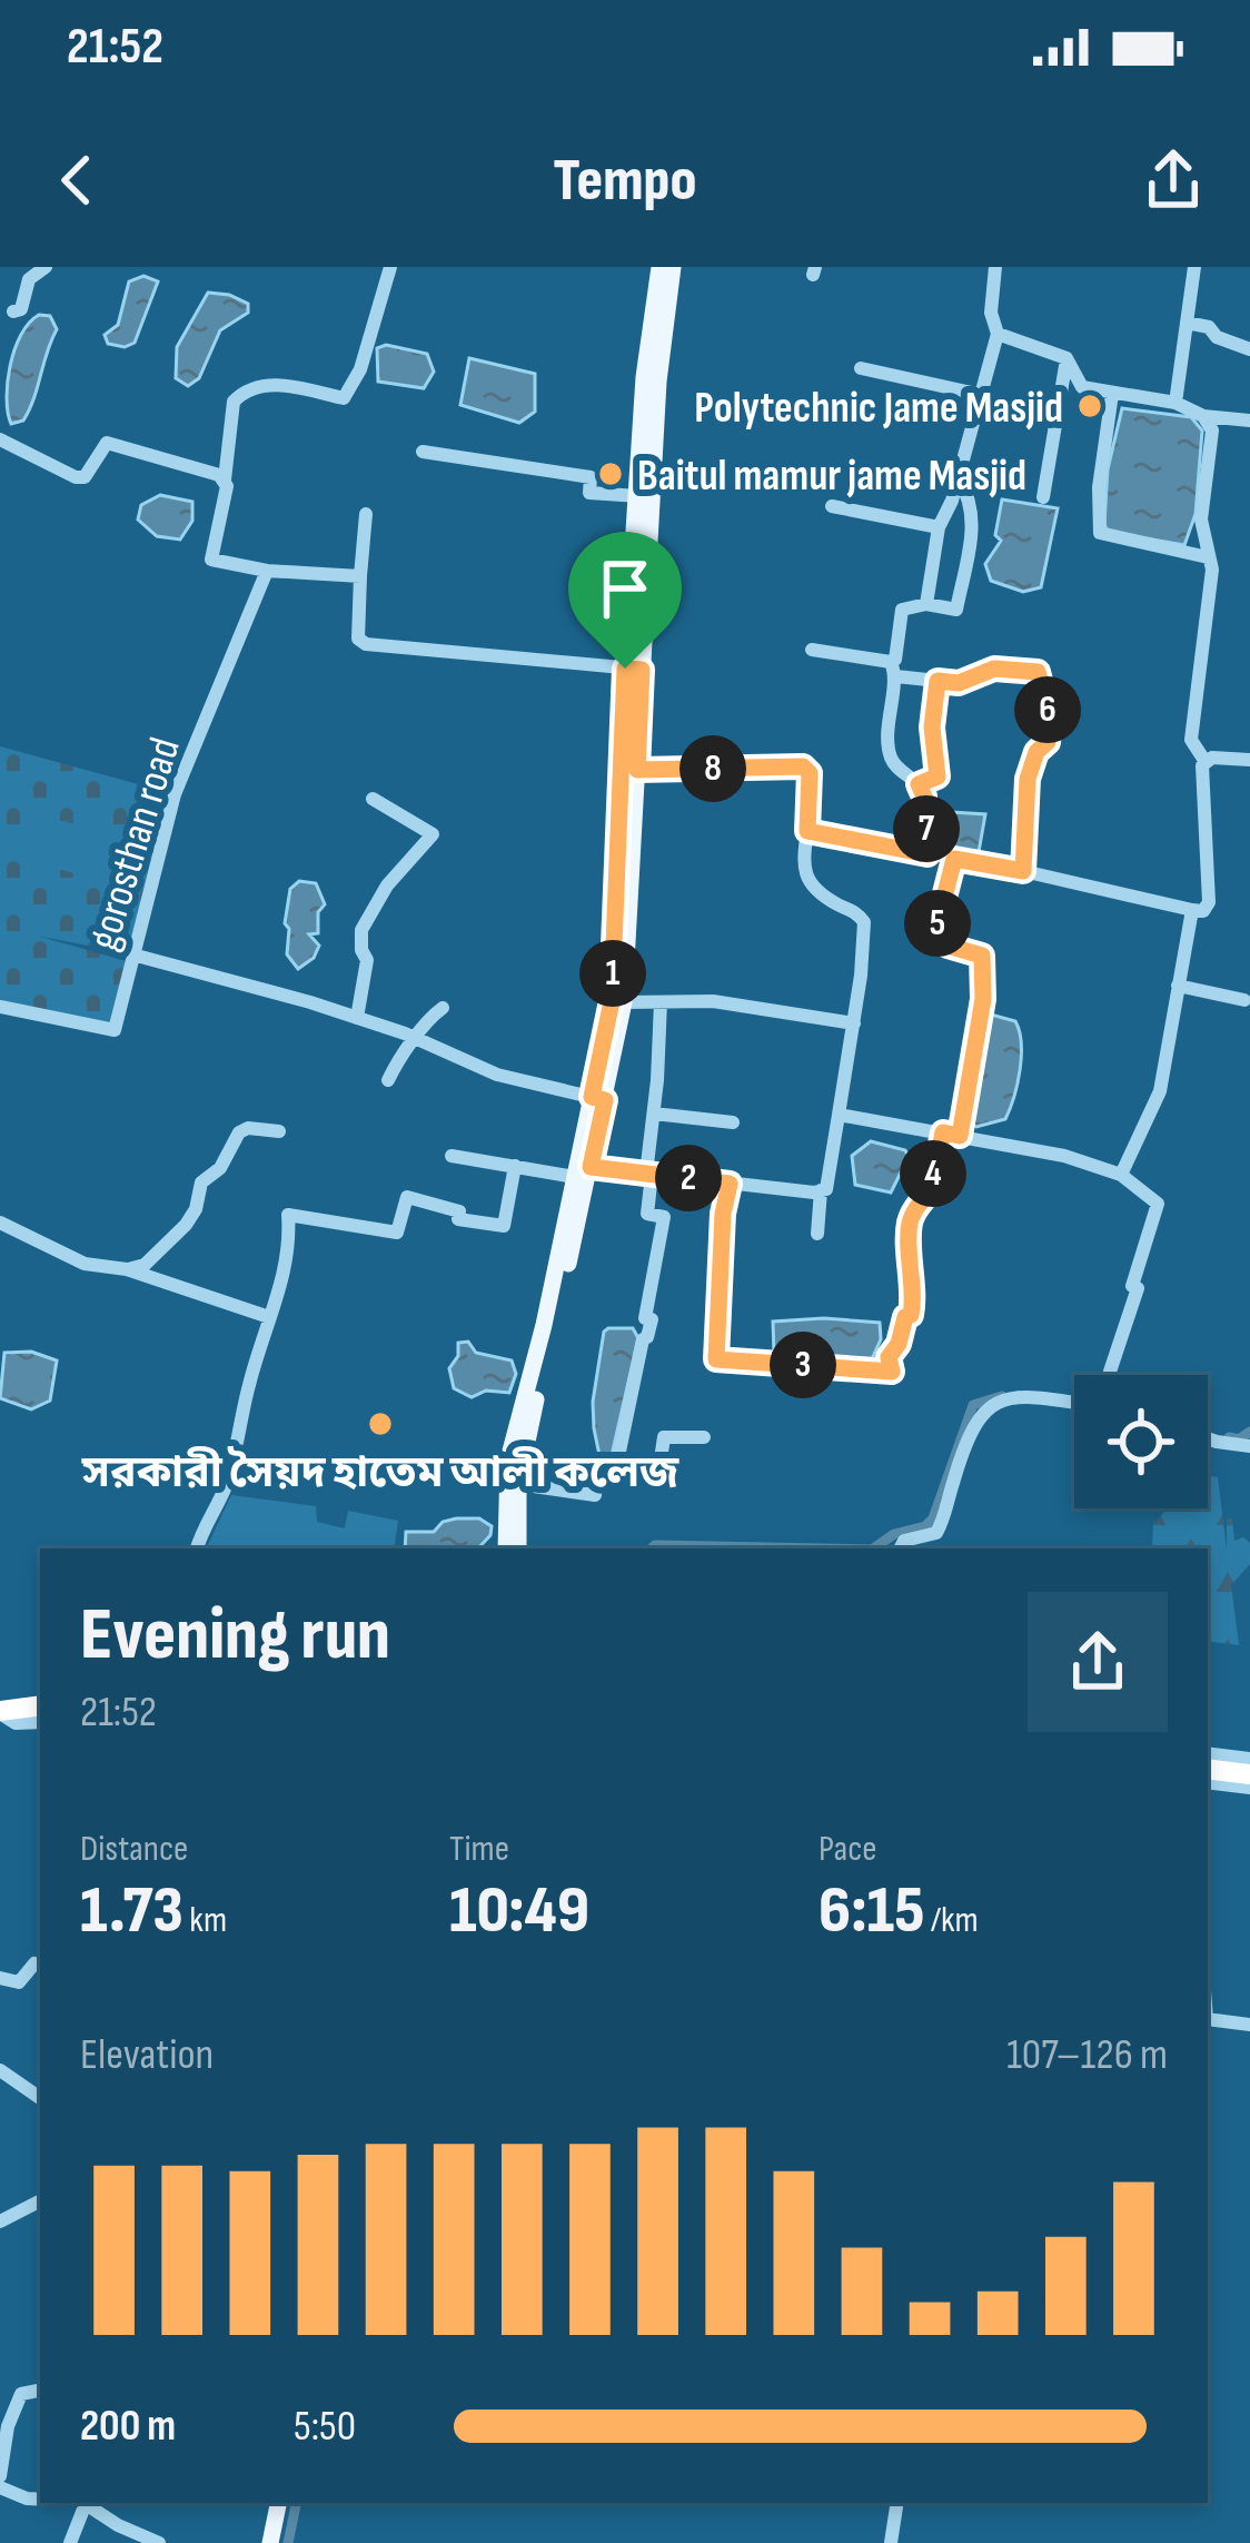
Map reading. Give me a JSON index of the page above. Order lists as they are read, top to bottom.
{
  "streets": {
    "street": ["gorosthan road"]
  },
  "places": ["Polytechnic Jame Masjid", "Baitul mamur jame Masjid", "সরকারী সৈয়দ হাতেম আলী কলেজ"],
  "page": {
    "status": "21:52",
    "header": "Tempo",
    "pins": [
      "6",
      "8",
      "7",
      "5",
      "1",
      "4",
      "2",
      "3"
    ],
    "heading": ["Evening run", "21:52"],
    "stats": [
      ["Distance", "1.73 km"],
      ["Time", "10:49"],
      ["Pace", "6:15 /km"]
    ],
    "chart": ["Elevation", "107–126 m"],
    "list": [
      {
        "name": "200 m",
        "note": "5:50"
      }
    ]
  }
}
